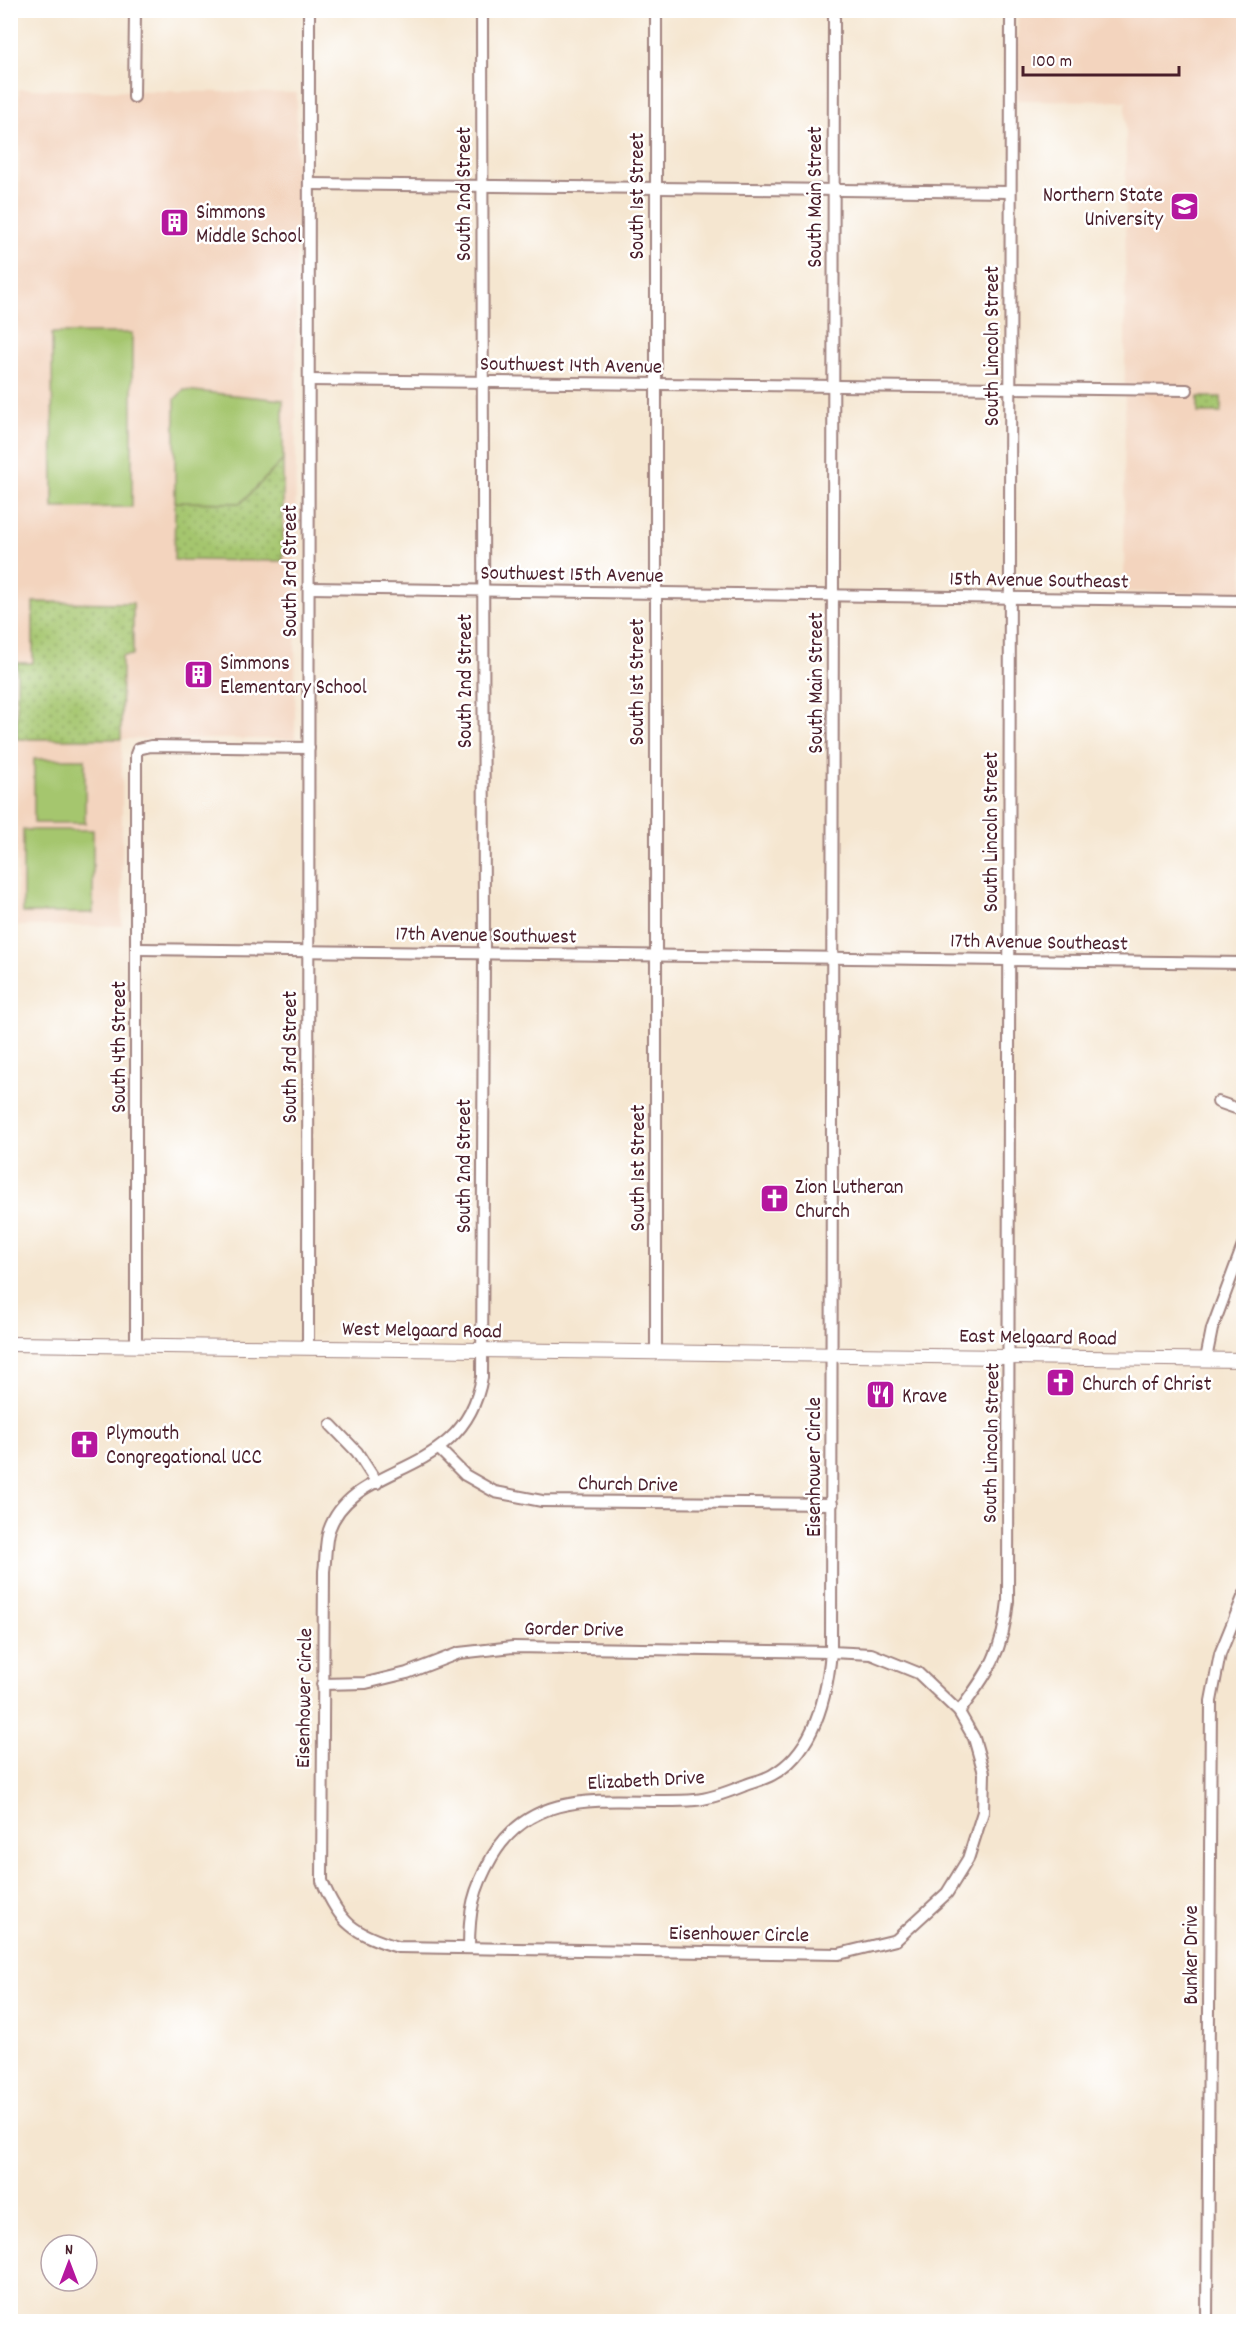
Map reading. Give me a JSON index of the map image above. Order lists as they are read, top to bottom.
{
  "streets": {
    "main road": ["West Melgaard Road", "East Melgaard Road"],
    "street": [
      "South 2nd Street",
      "South 1st Street",
      "South Main Street",
      "South Lincoln Street",
      "Southwest 14th Avenue",
      "South 3rd Street",
      "Southwest 15th Avenue",
      "15th Avenue Southeast",
      "17th Avenue Southwest",
      "17th Avenue Southeast",
      "South 4th Street",
      "Eisenhower Circle",
      "Church Drive",
      "Gorder Drive",
      "Elizabeth Drive",
      "Bunker Drive"
    ]
  },
  "crossings": [
    ["South 2nd Street", "Southwest 14th Avenue"],
    ["South 2nd Street", "Southwest 15th Avenue"],
    ["South 2nd Street", "17th Avenue Southwest"],
    ["South 2nd Street", "West Melgaard Road"],
    ["South 2nd Street", "Eisenhower Circle"],
    ["South 1st Street", "Southwest 14th Avenue"],
    ["South 1st Street", "Southwest 15th Avenue"],
    ["South 1st Street", "17th Avenue Southwest"],
    ["South 1st Street", "West Melgaard Road"],
    ["South Main Street", "Southwest 14th Avenue"],
    ["South Main Street", "Southwest 15th Avenue"],
    ["South Main Street", "15th Avenue Southeast"],
    ["South Main Street", "17th Avenue Southwest"],
    ["South Main Street", "17th Avenue Southeast"],
    ["South Main Street", "West Melgaard Road"],
    ["South Main Street", "East Melgaard Road"],
    ["South Main Street", "Eisenhower Circle"],
    ["South Lincoln Street", "Southwest 14th Avenue"],
    ["South Lincoln Street", "15th Avenue Southeast"],
    ["South Lincoln Street", "17th Avenue Southeast"],
    ["South Lincoln Street", "East Melgaard Road"],
    ["South Lincoln Street", "Eisenhower Circle"],
    ["Southwest 14th Avenue", "South 3rd Street"],
    ["South 3rd Street", "Southwest 15th Avenue"],
    ["South 3rd Street", "17th Avenue Southwest"],
    ["South 3rd Street", "South 4th Street"],
    ["South 3rd Street", "West Melgaard Road"],
    ["Southwest 15th Avenue", "15th Avenue Southeast"],
    ["17th Avenue Southwest", "17th Avenue Southeast"],
    ["17th Avenue Southwest", "South 4th Street"],
    ["South 4th Street", "West Melgaard Road"],
    ["West Melgaard Road", "East Melgaard Road"],
    ["West Melgaard Road", "Eisenhower Circle"],
    ["East Melgaard Road", "Eisenhower Circle"],
    ["Eisenhower Circle", "Church Drive"],
    ["Eisenhower Circle", "Gorder Drive"],
    ["Eisenhower Circle", "Elizabeth Drive"],
    ["Gorder Drive", "Elizabeth Drive"]
  ],
  "places": {
    "school or university": ["Northern State University"],
    "building": ["Simmons Middle School", "Simmons Elementary School"],
    "church": ["Zion Lutheran Church", "Church of Christ", "Plymouth Congregational UCC"],
    "restaurant": ["Krave"]
  },
  "scale_bar": "100 m",
  "north": "top"
}
